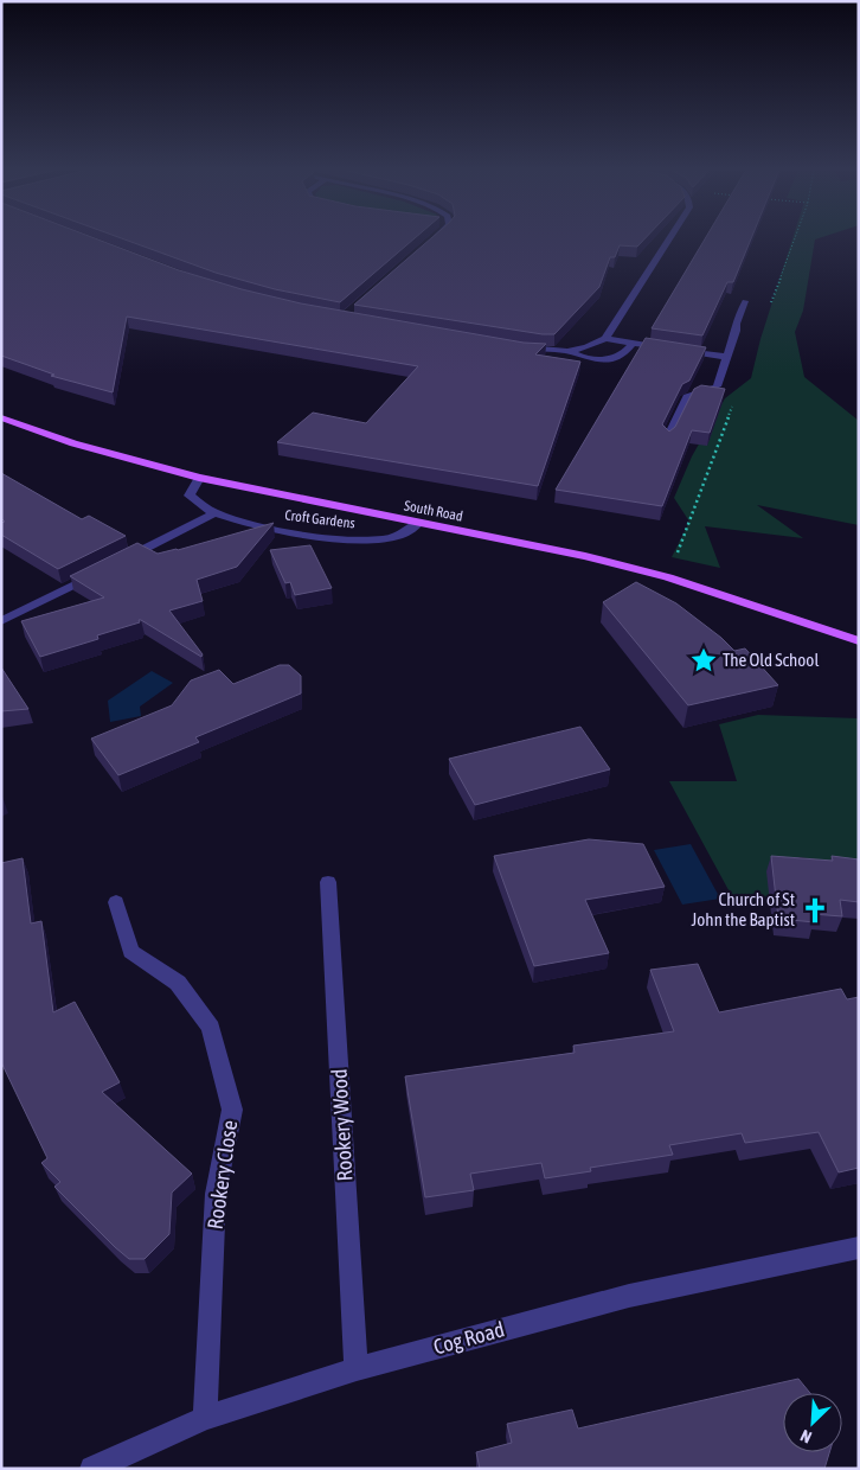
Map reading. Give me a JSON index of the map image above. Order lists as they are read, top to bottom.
{
  "streets": {
    "main road": ["South Road"],
    "street": [
      "Croft Gardens",
      "Rookery Wood",
      "Rookery Close",
      "Cog Road"
    ]
  },
  "crossings": [
    ["South Road", "Croft Gardens"],
    ["Rookery Wood", "Cog Road"],
    ["Rookery Close", "Cog Road"]
  ],
  "places": {
    "place": ["The Old School"],
    "church": ["Church of St John the Baptist"]
  },
  "north": "bottom left"
}
